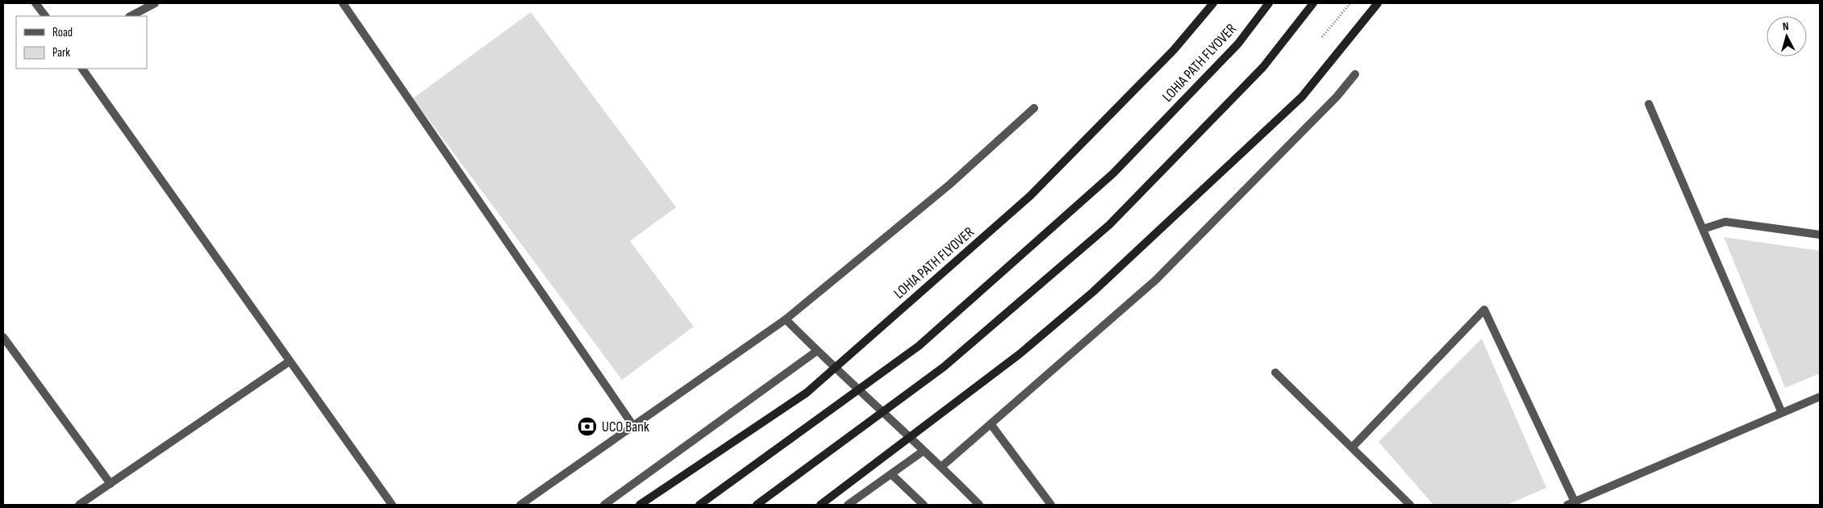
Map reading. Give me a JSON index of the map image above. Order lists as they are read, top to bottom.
{
  "streets": {
    "main road": ["LOHIA PATH FLYOVER"]
  },
  "places": {
    "bank": ["UCO Bank"]
  },
  "legend": ["Road", "Park"],
  "north": "top"
}
